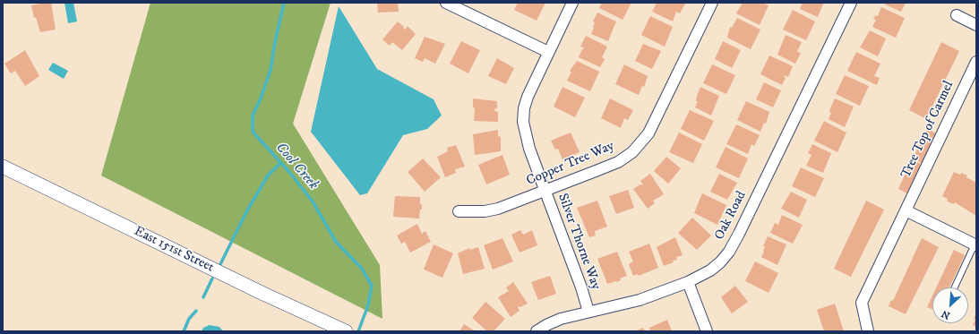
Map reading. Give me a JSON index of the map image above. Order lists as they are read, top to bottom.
{
  "streets": {
    "street": [
      "Tree Top of Carmel",
      "Copper Tree Way",
      "Oak Road",
      "Silver Thorne Way",
      "East 151st Street"
    ]
  },
  "crossings": [
    ["Copper Tree Way", "Silver Thorne Way"],
    ["Oak Road", "Silver Thorne Way"]
  ],
  "water": ["Cool Creek"],
  "north": "bottom left"
}
